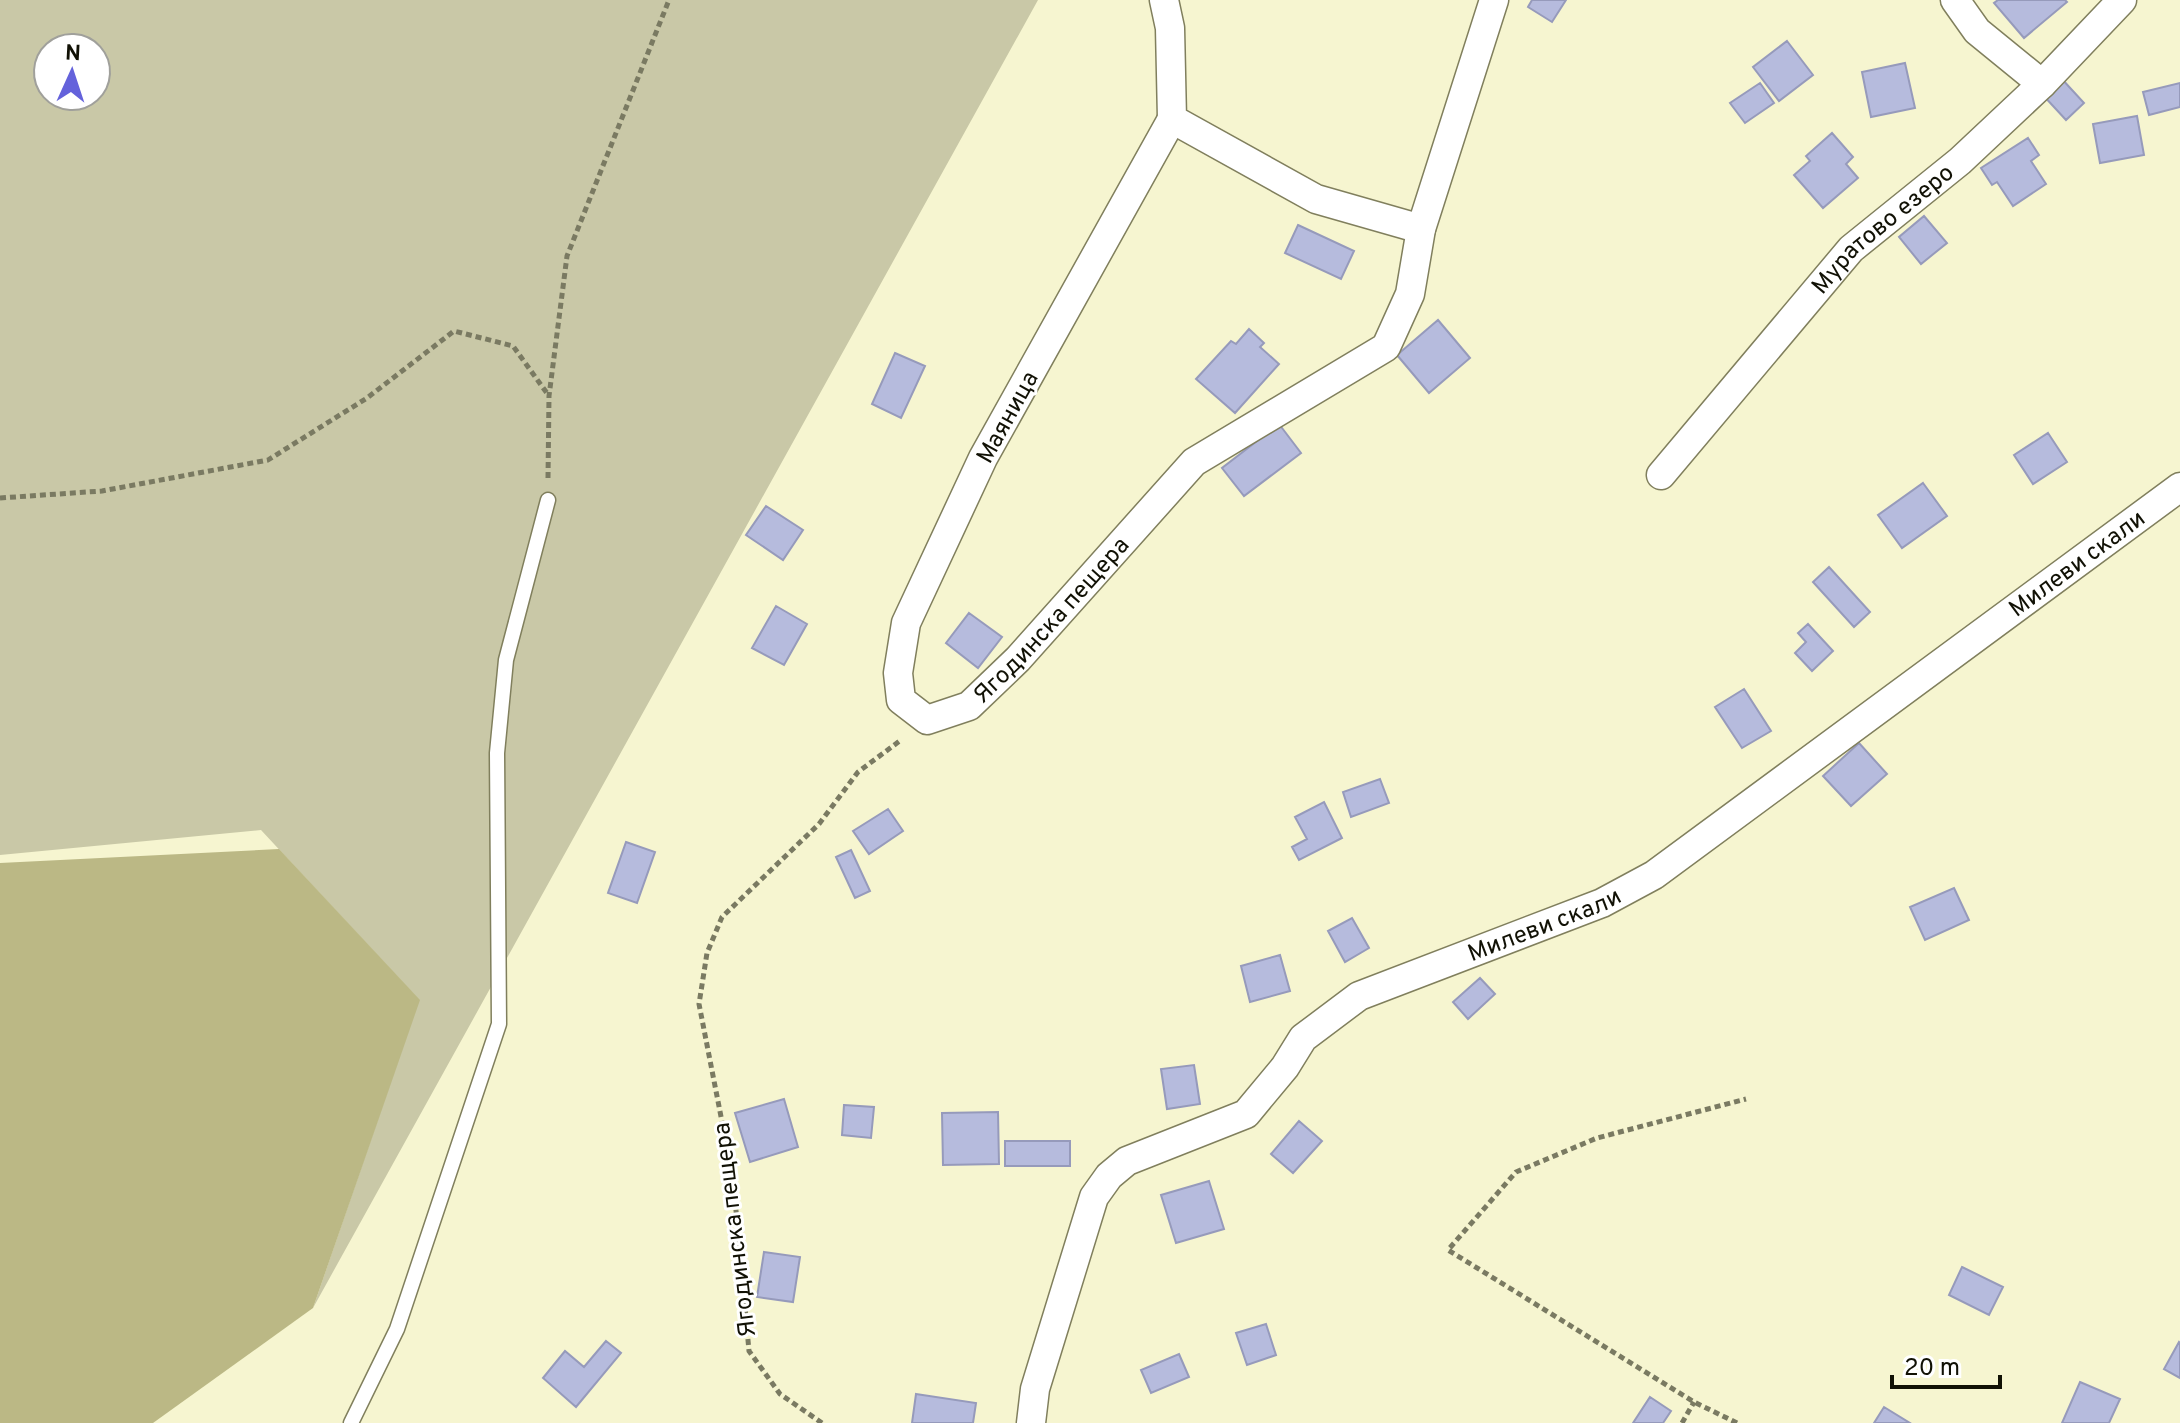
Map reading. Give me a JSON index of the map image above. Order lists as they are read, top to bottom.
{
  "streets": {
    "street": [
      "Муратово езеро",
      "Маяница",
      "Милеви скали",
      "Ягодинска пещера"
    ]
  },
  "crossings": [
    ["Маяница", "Ягодинска пещера"]
  ],
  "scale_bar": "20 m",
  "north": "top"
}
